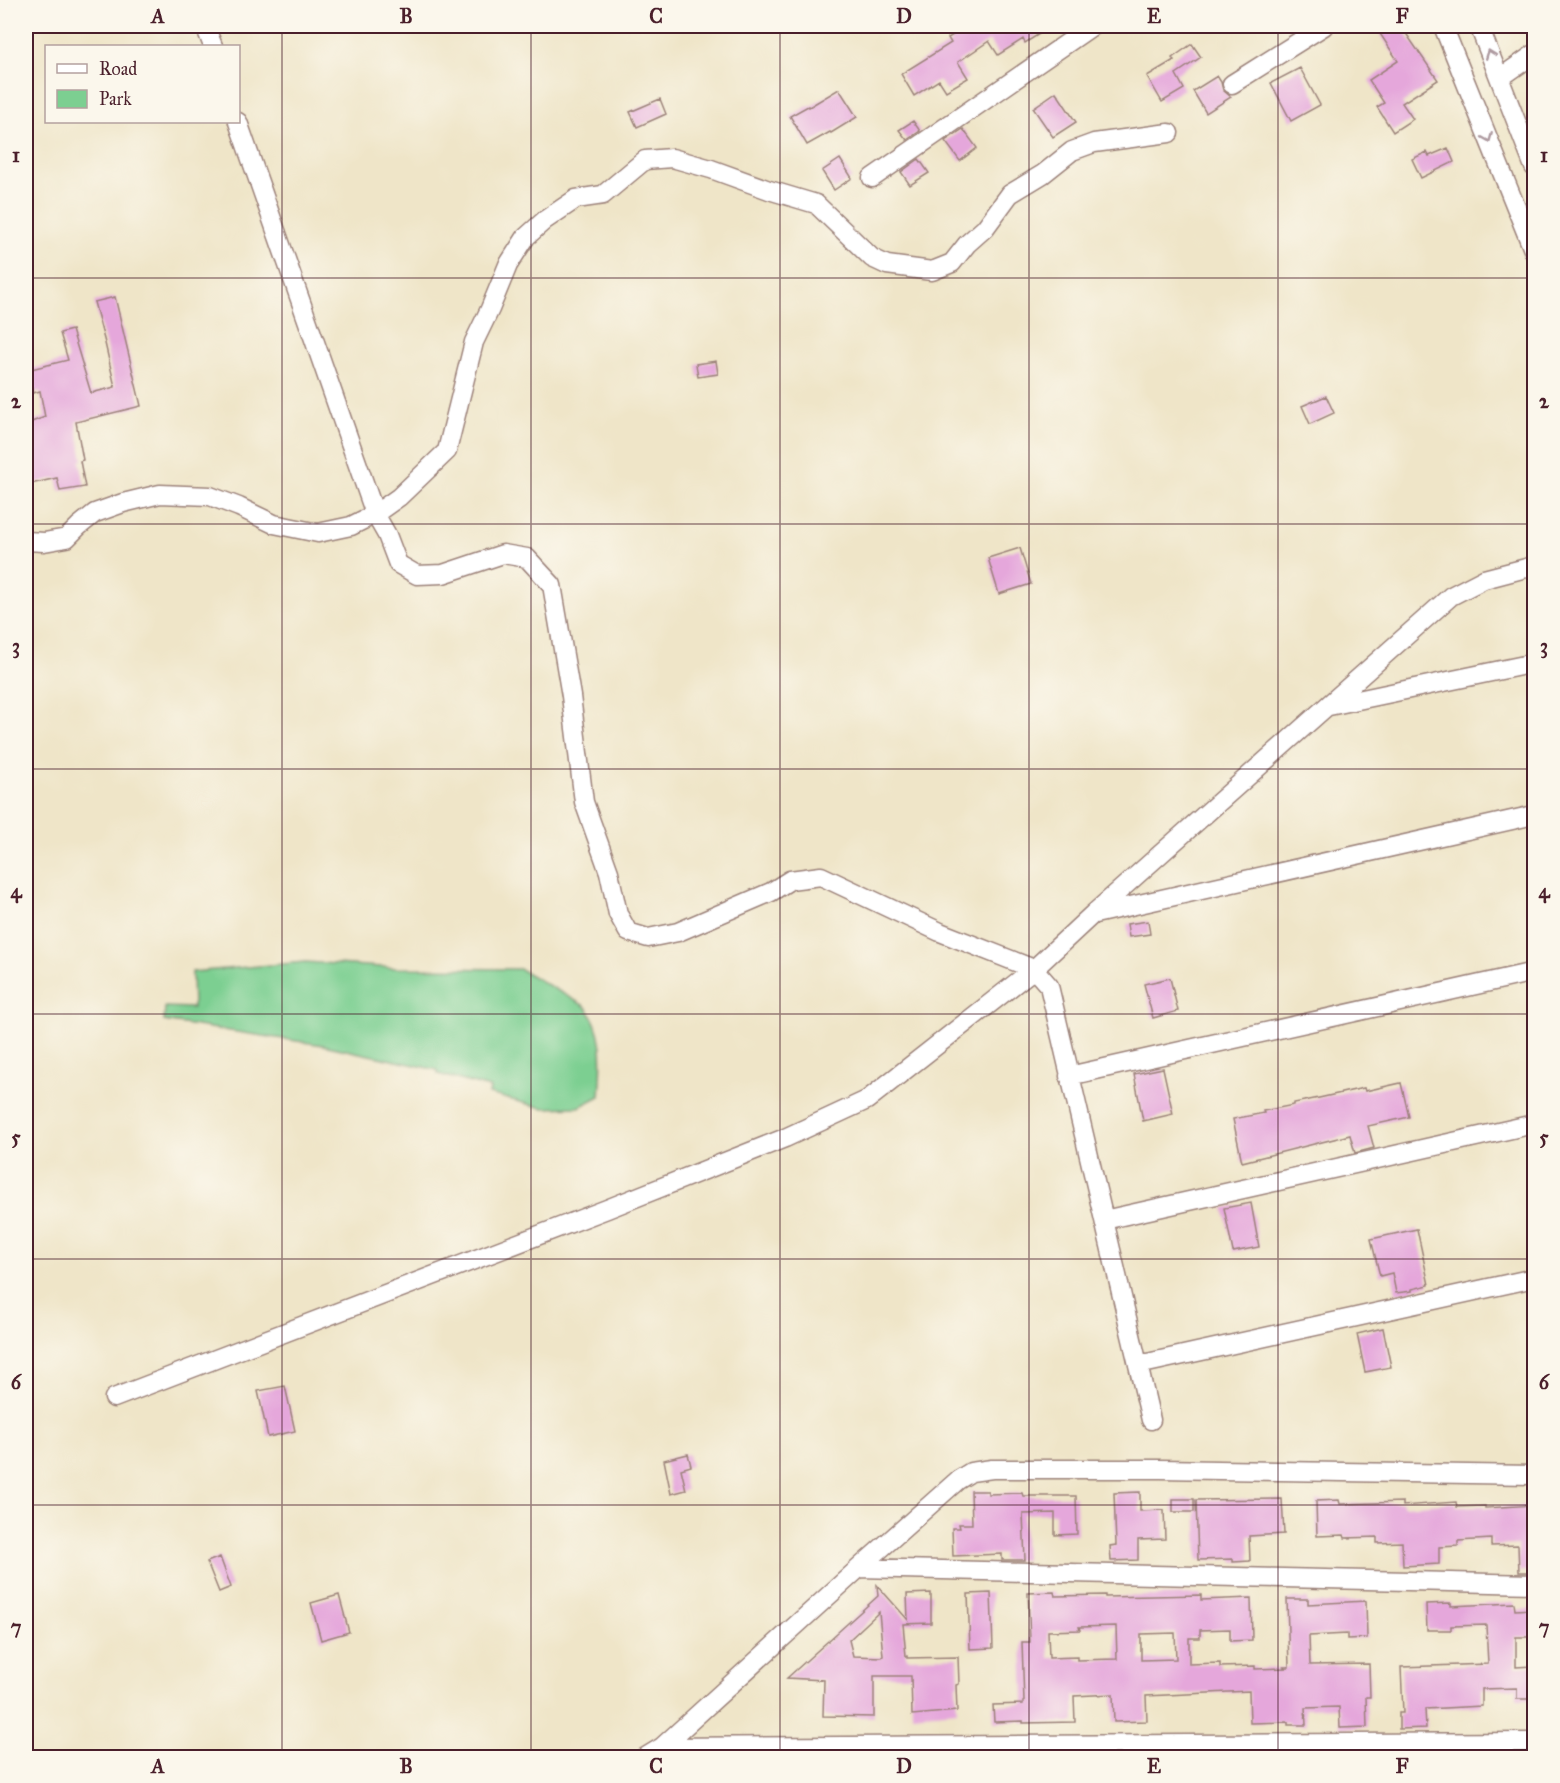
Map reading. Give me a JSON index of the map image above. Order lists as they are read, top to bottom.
{
  "legend": ["Road", "Park"],
  "grid": {
    "columns": [
      "A",
      "B",
      "C",
      "D",
      "E",
      "F"
    ],
    "rows": [
      "1",
      "2",
      "3",
      "4",
      "5",
      "6",
      "7"
    ]
  }
}
